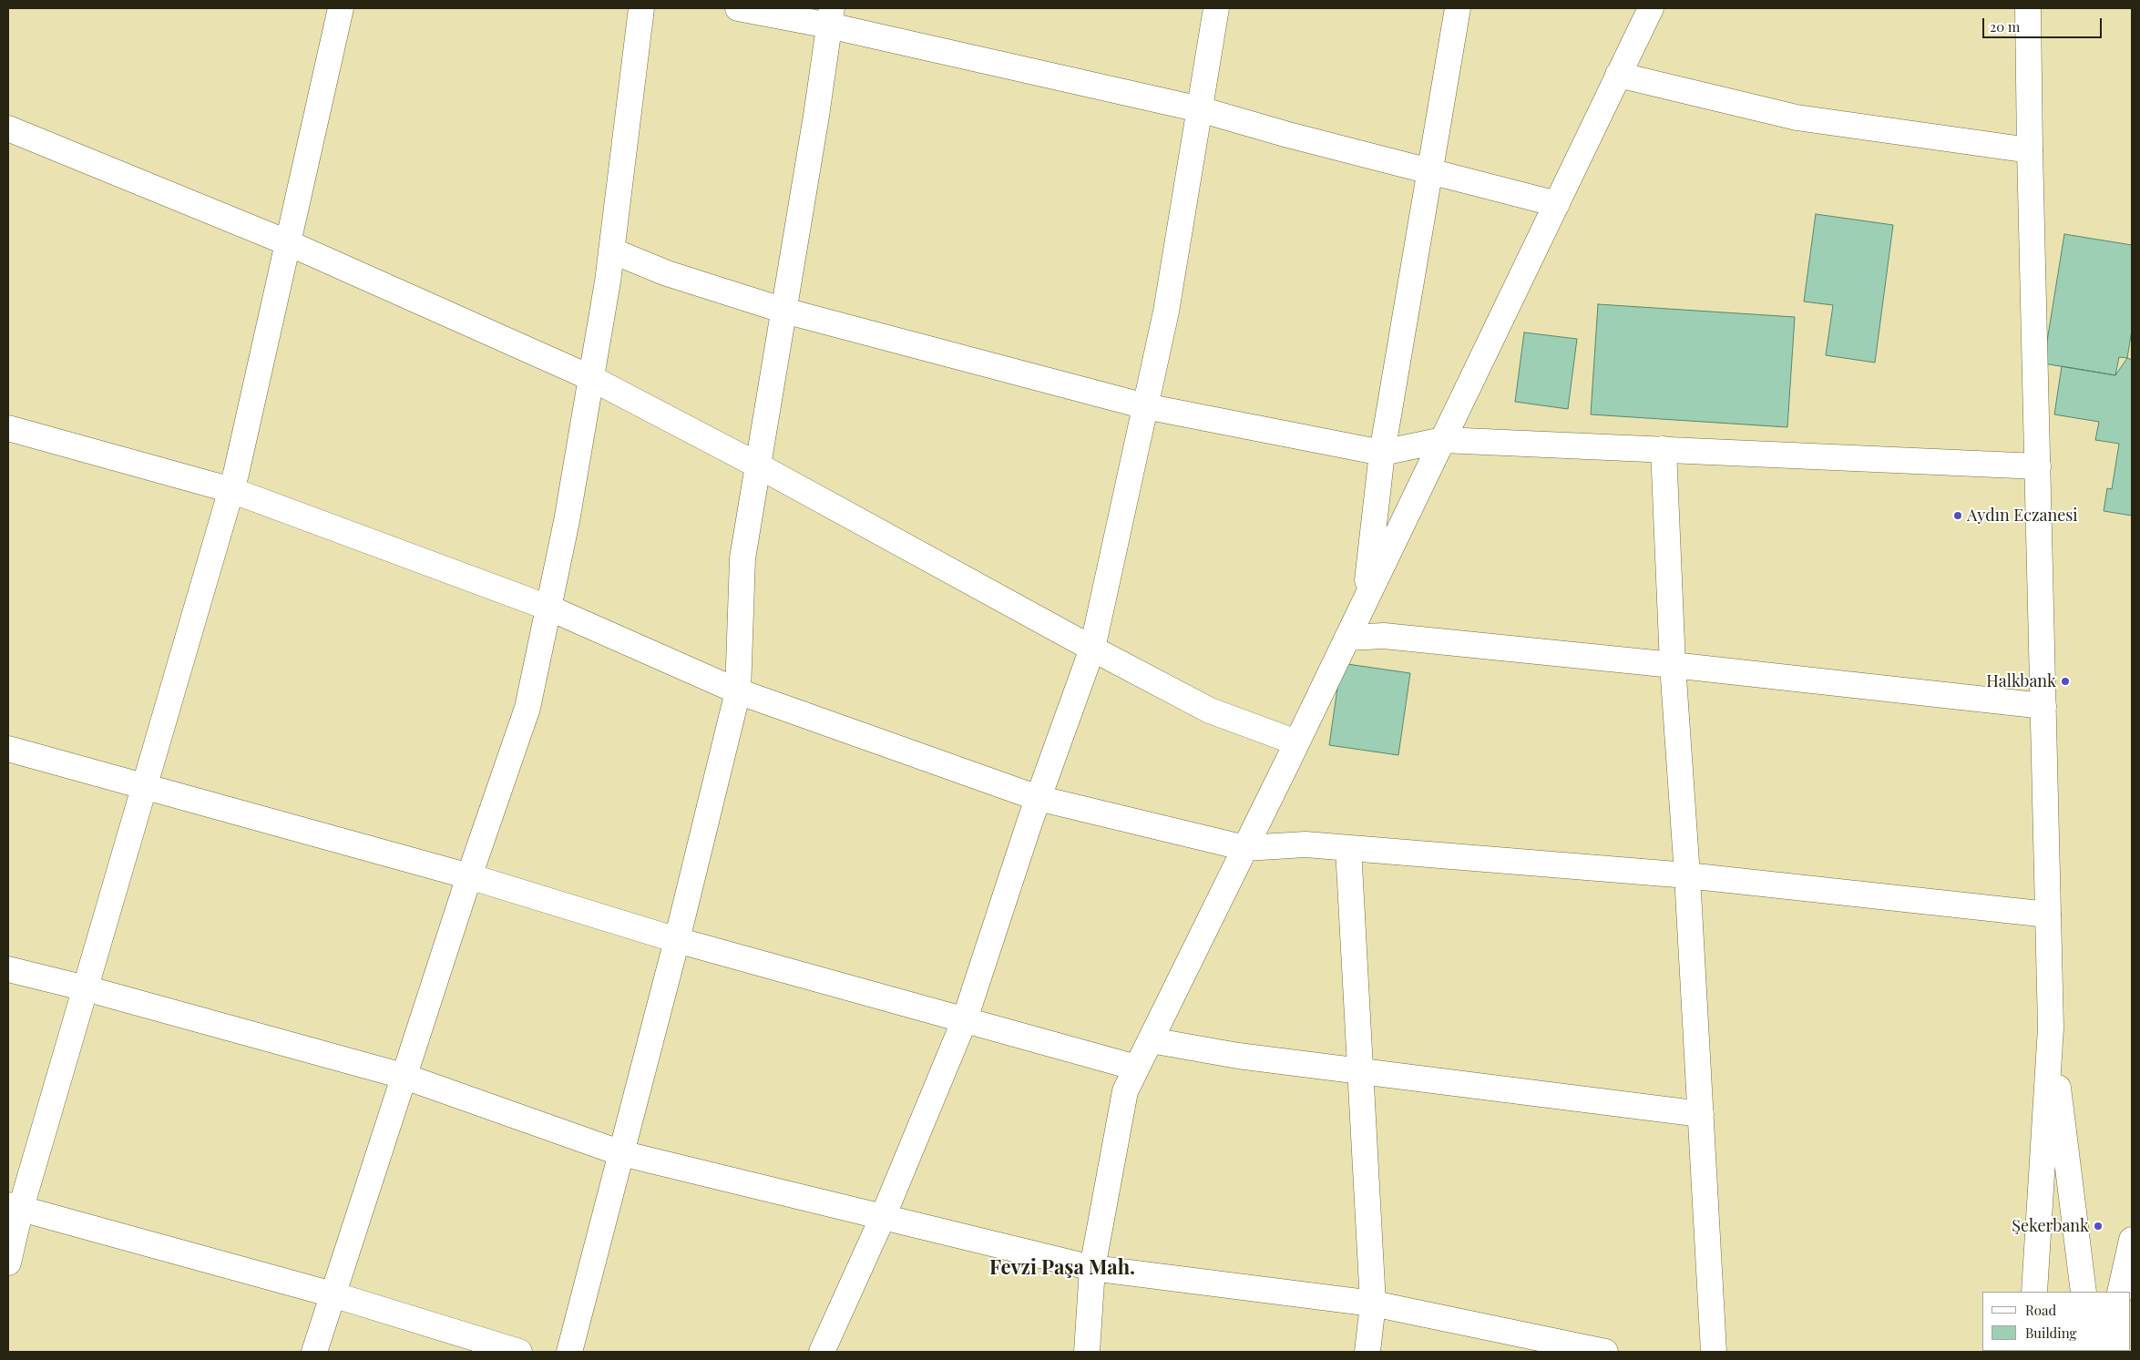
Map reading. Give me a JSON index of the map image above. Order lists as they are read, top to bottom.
{
  "districts": ["Fevzi Paşa Mah."],
  "places": ["Aydın Eczanesi", "Halkbank", "Şekerbank"],
  "legend": ["Road", "Building"],
  "scale_bar": "20 m"
}
